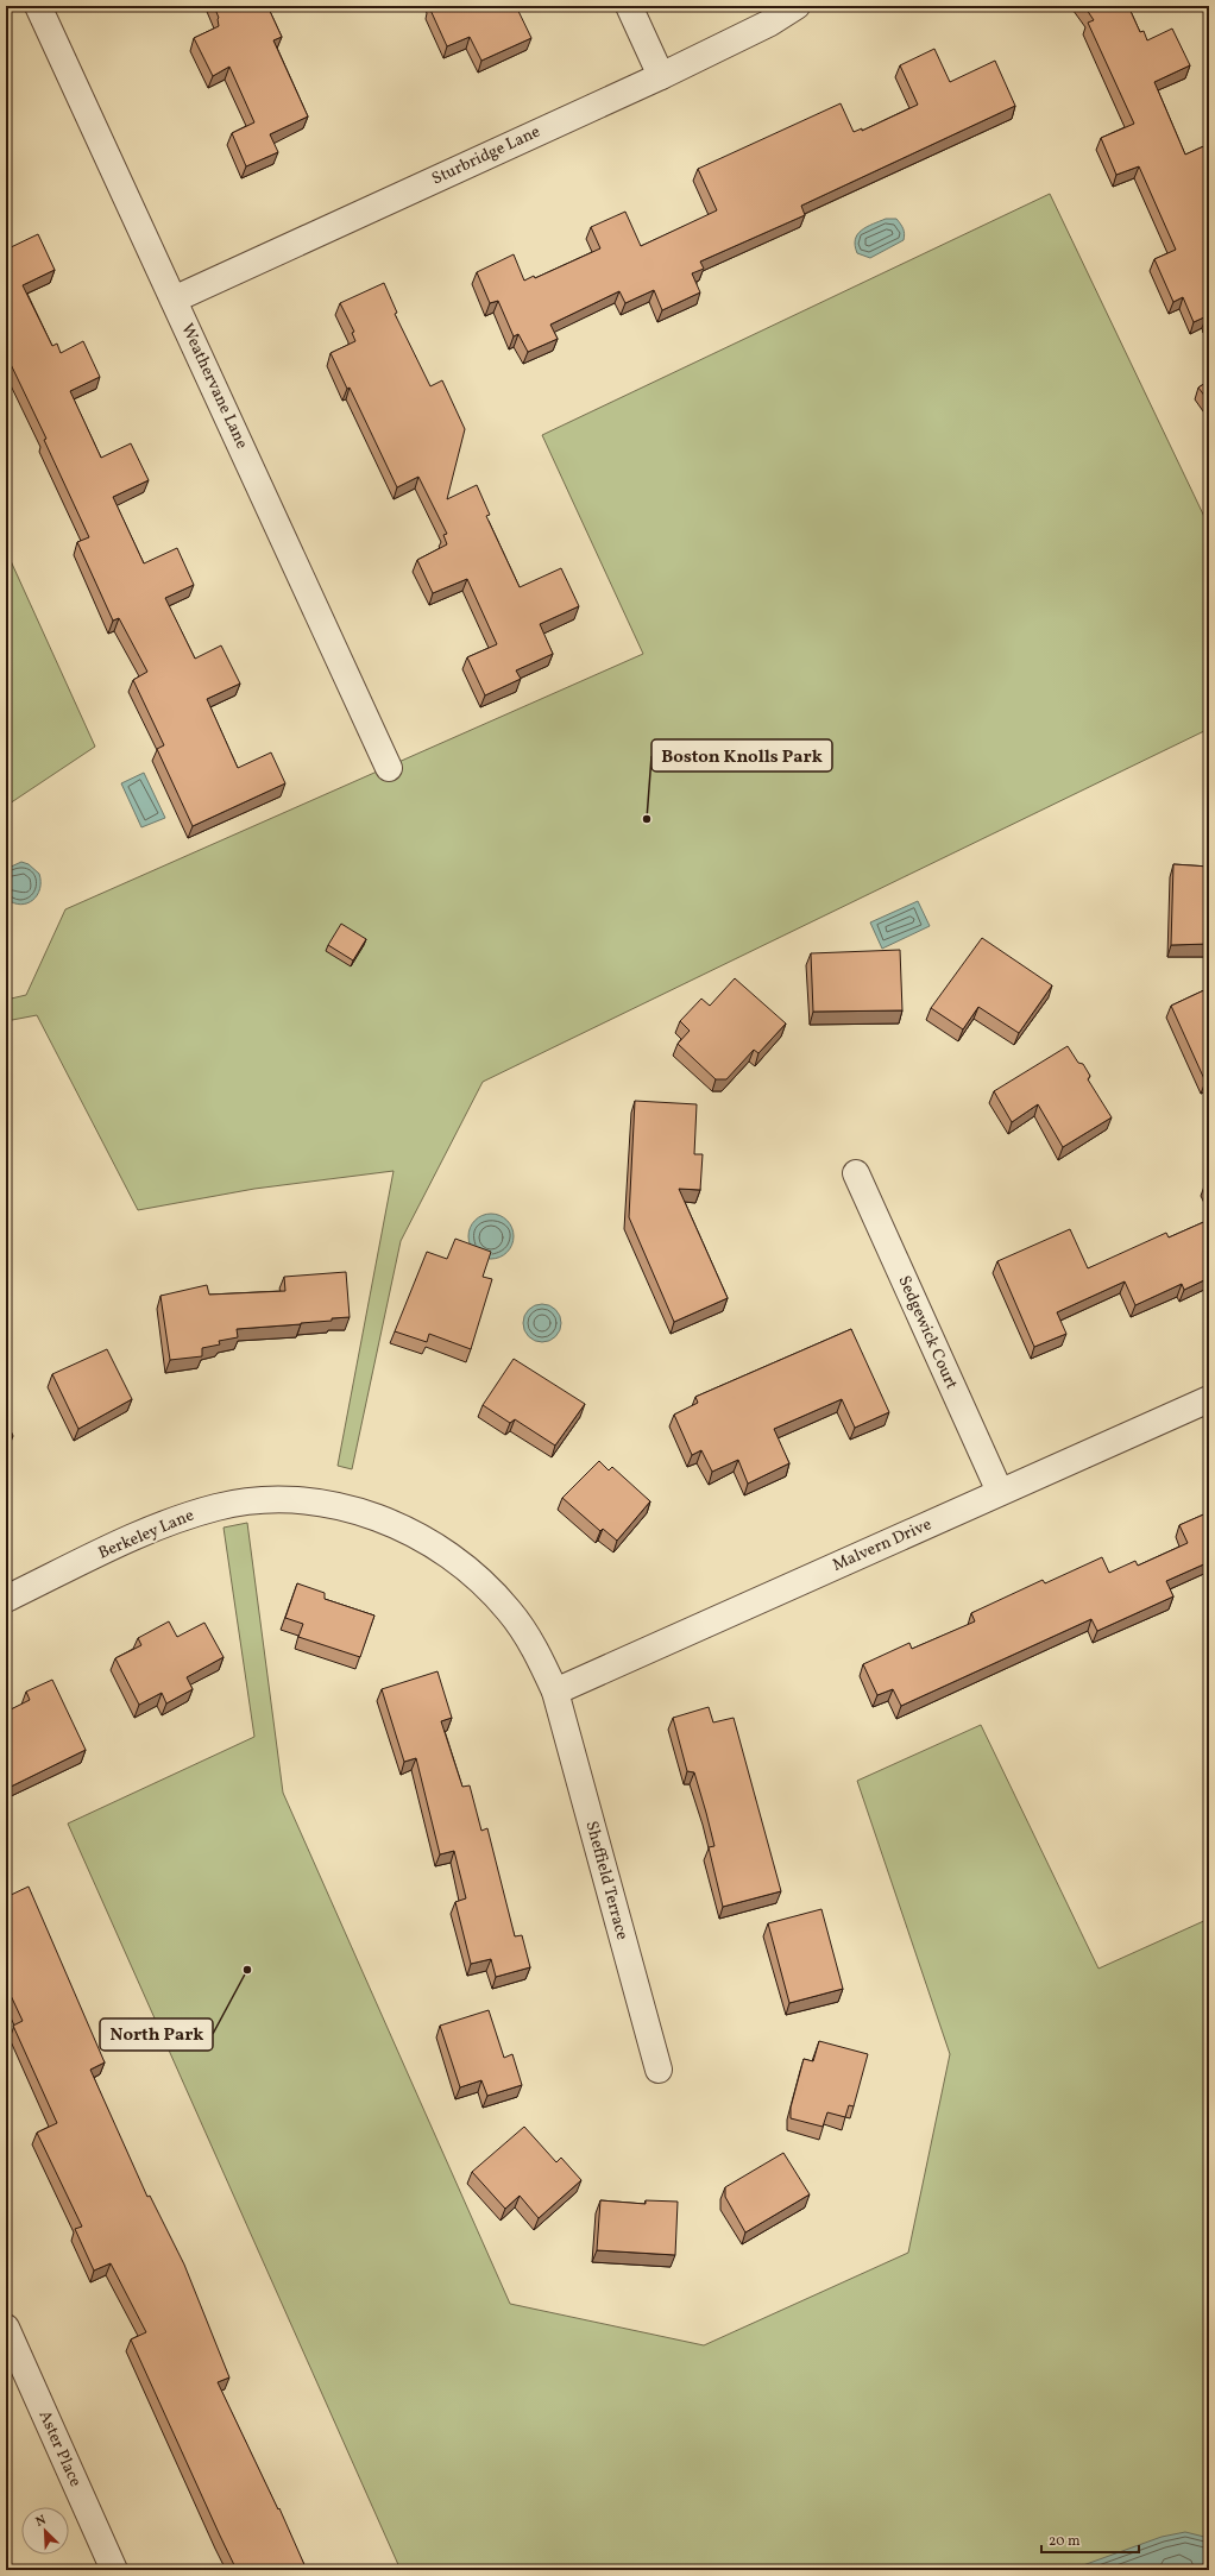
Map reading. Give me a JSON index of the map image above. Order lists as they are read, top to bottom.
{
  "streets": {
    "street": [
      "Sturbridge Lane",
      "Weathervane Lane",
      "Sedgewick Court",
      "Berkeley Lane",
      "Malvern Drive",
      "Sheffield Terrace",
      "Aster Place"
    ]
  },
  "crossings": [
    ["Sturbridge Lane", "Weathervane Lane"],
    ["Sedgewick Court", "Malvern Drive"],
    ["Berkeley Lane", "Malvern Drive"],
    ["Berkeley Lane", "Sheffield Terrace"],
    ["Malvern Drive", "Sheffield Terrace"]
  ],
  "places": ["Boston Knolls Park", "North Park"],
  "scale_bar": "20 m",
  "north": "top left"
}
